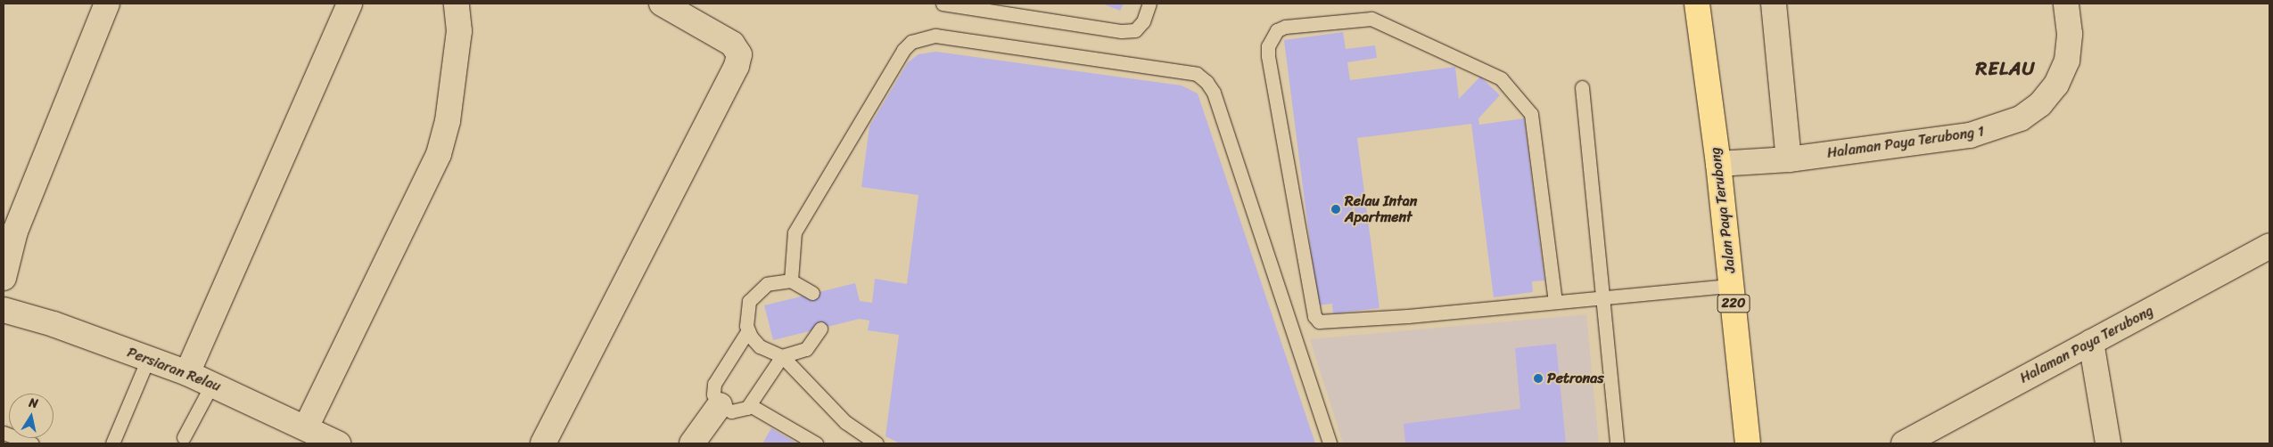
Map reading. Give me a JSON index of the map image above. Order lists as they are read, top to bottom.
{
  "streets": {
    "main road": ["Jalan Paya Terubong", "220"],
    "street": ["Halaman Paya Terubong 1", "Halaman Paya Terubong", "Persiaran Relau"]
  },
  "crossings": [
    ["Halaman Paya Terubong 1", "Jalan Paya Terubong"]
  ],
  "districts": ["RELAU"],
  "places": ["Relau Intan Apartment", "Petronas"],
  "north": "top"
}
